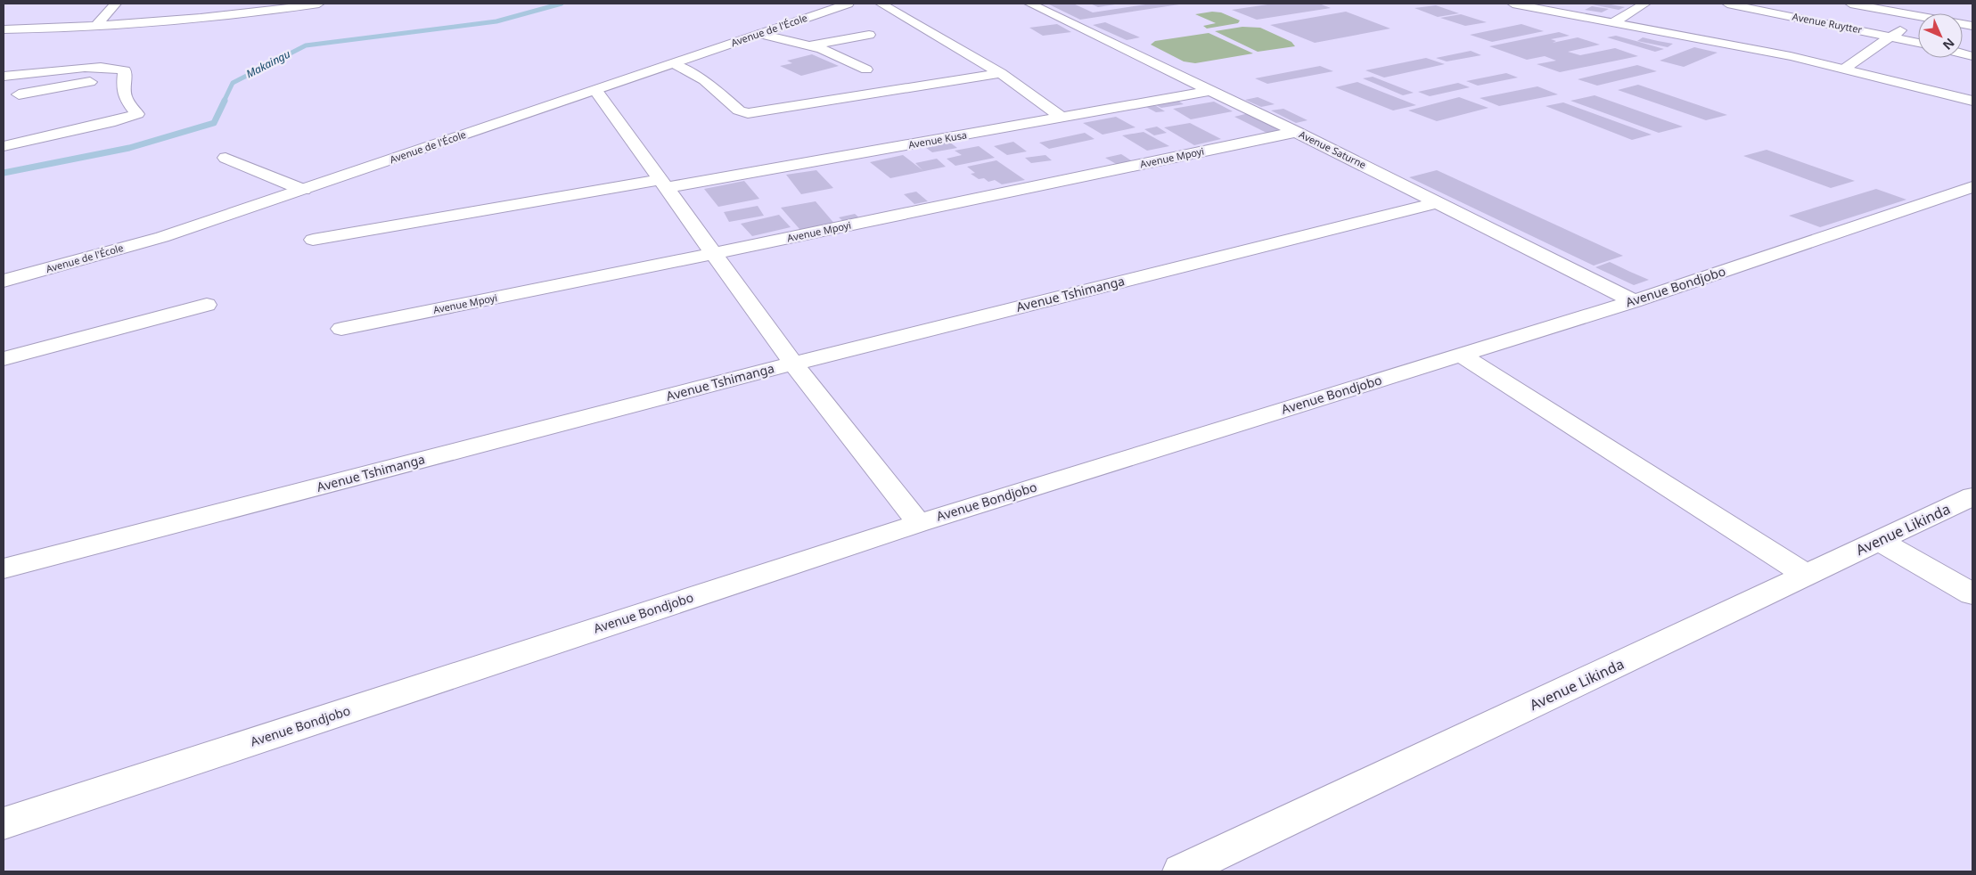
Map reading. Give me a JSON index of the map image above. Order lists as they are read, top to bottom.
{
  "streets": {
    "street": [
      "Avenue Ruytter",
      "Avenue de l'École",
      "Avenue Kusa",
      "Avenue Saturne",
      "Avenue Mpoyi",
      "Avenue Bondjobo",
      "Avenue Tshimanga",
      "Avenue Likinda"
    ]
  },
  "crossings": [
    ["Avenue Kusa", "Avenue Saturne"],
    ["Avenue Saturne", "Avenue Mpoyi"],
    ["Avenue Saturne", "Avenue Bondjobo"],
    ["Avenue Saturne", "Avenue Tshimanga"]
  ],
  "water": ["Makaingu"],
  "north": "bottom right"
}
